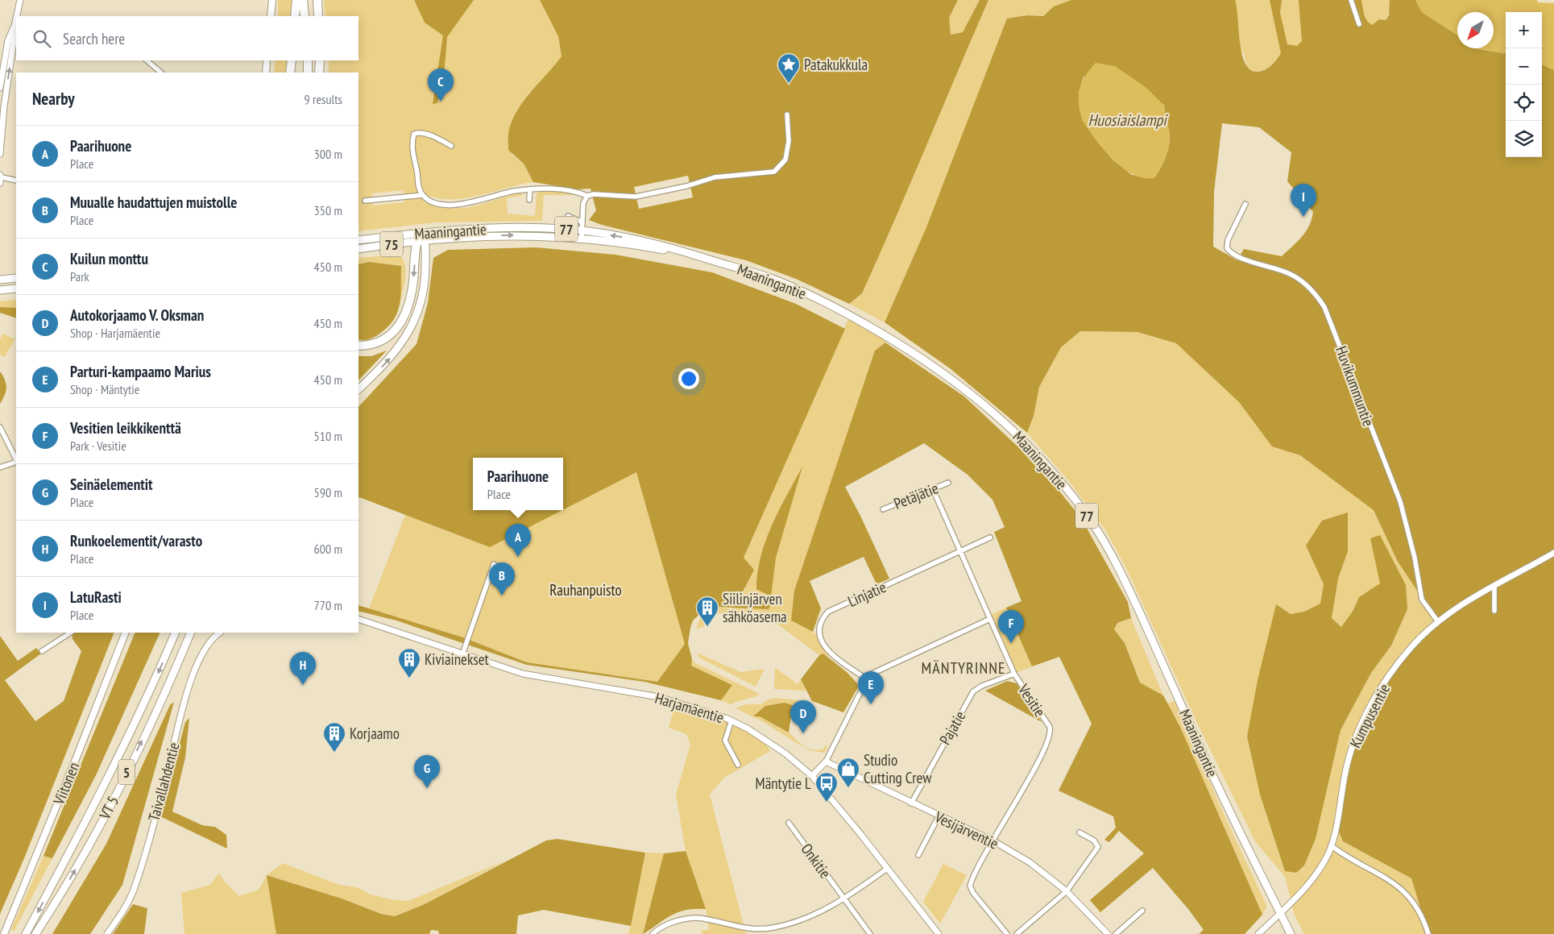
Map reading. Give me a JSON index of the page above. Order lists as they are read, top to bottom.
{
  "streets": {
    "main road": [
      "77",
      "Maaningantie",
      "75",
      "5",
      "Viitonen",
      "VT 5"
    ],
    "street": [
      "Huvikummuntie",
      "Petäjätie",
      "Linjatie",
      "Vesitie",
      "Harjamäentie",
      "Kumpusentie",
      "Pajatie",
      "Taivallahdentie",
      "Vesijärventie",
      "Onkitie"
    ]
  },
  "crossings": [
    ["Maaningantie", "Kumpusentie"],
    ["Huvikummuntie", "Kumpusentie"],
    ["Petäjätie", "Vesitie"],
    ["Linjatie", "Vesitie"],
    ["Vesitie", "Pajatie"],
    ["Vesitie", "Vesijärventie"],
    ["Pajatie", "Vesijärventie"]
  ],
  "districts": ["MÄNTYRINNE"],
  "water": ["Huosiaislampi"],
  "parks": ["Rauhanpuisto"],
  "places": {
    "place": ["Patakukkula"],
    "building": ["Siilinjärven sähköasema", "Kiviainekset", "Korjaamo"],
    "shop": ["Studio Cutting Crew"],
    "bus stop": ["Mäntytie L"]
  },
  "north": "bottom left",
  "page": {
    "map_buttons": ["+", "−"],
    "search": "Search here",
    "pins": [
      "C",
      "I",
      "A",
      "B",
      "F",
      "H",
      "E",
      "D",
      "G"
    ],
    "heading": ["Nearby", "9 results"],
    "list": [
      {
        "mark": "A",
        "name": "Paarihuone",
        "note": "Place",
        "value": "300 m"
      },
      {
        "mark": "B",
        "name": "Muualle haudattujen muistolle",
        "note": "Place",
        "value": "350 m"
      },
      {
        "mark": "C",
        "name": "Kuilun monttu",
        "note": "Park",
        "value": "450 m"
      },
      {
        "mark": "D",
        "name": "Autokorjaamo V. Oksman",
        "note": "Shop · Harjamäentie",
        "value": "450 m"
      },
      {
        "mark": "E",
        "name": "Parturi-kampaamo Marius",
        "note": "Shop · Mäntytie",
        "value": "450 m"
      },
      {
        "mark": "F",
        "name": "Vesitien leikkikenttä",
        "note": "Park · Vesitie",
        "value": "510 m"
      },
      {
        "mark": "G",
        "name": "Seinäelementit",
        "note": "Place",
        "value": "590 m"
      },
      {
        "mark": "H",
        "name": "Runkoelementit/varasto",
        "note": "Place",
        "value": "600 m"
      },
      {
        "mark": "I",
        "name": "LatuRasti",
        "note": "Place",
        "value": "770 m"
      }
    ],
    "popup": ["Paarihuone", "Place"]
  }
}
